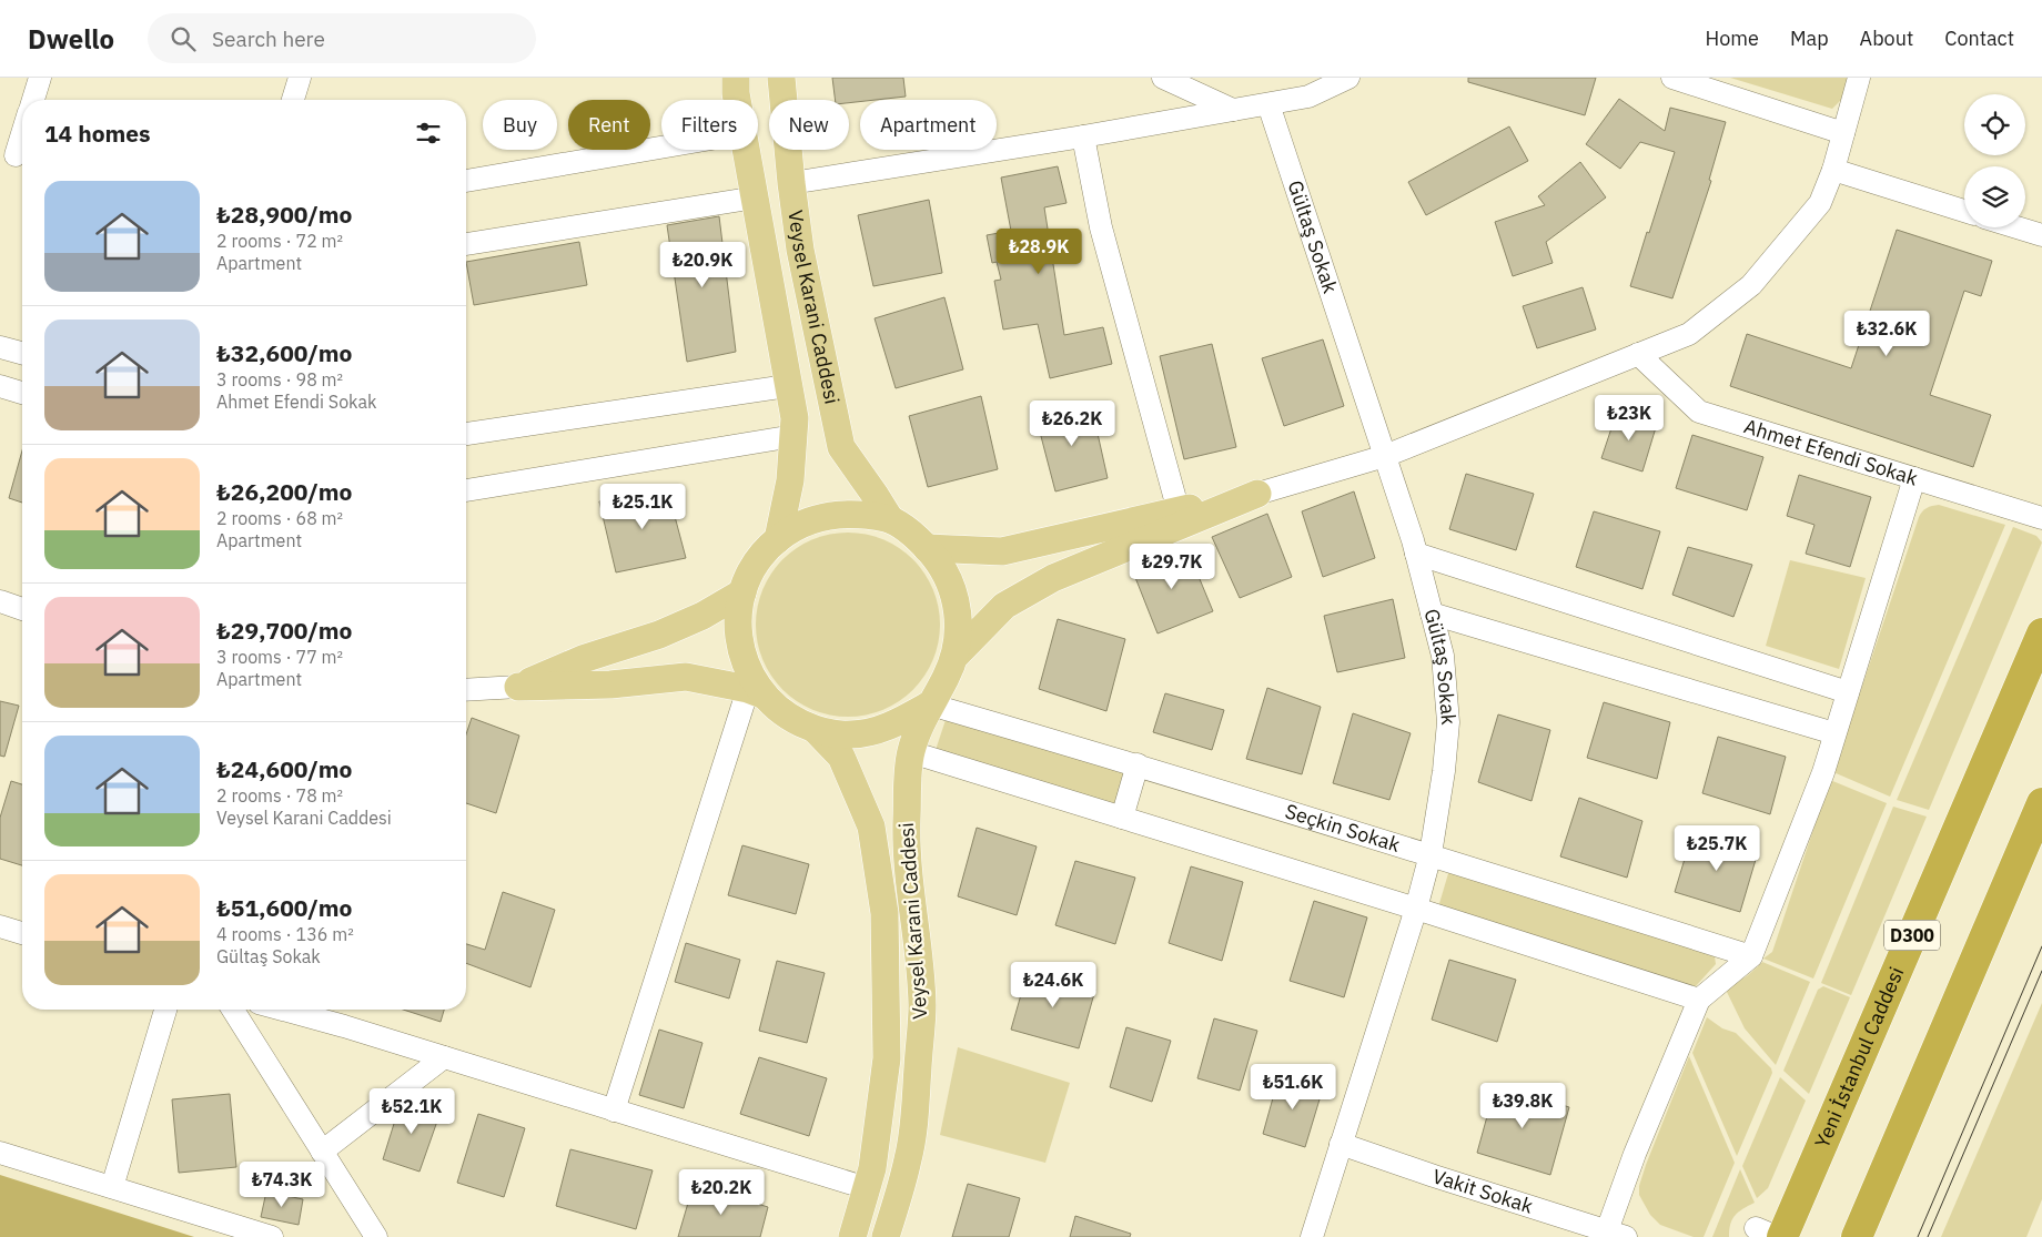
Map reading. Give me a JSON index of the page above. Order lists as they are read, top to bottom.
{
  "streets": {
    "highway": ["D300", "Yeni İstanbul Caddesi"],
    "main road": ["Veysel Karani Caddesi"],
    "street": [
      "Gültaş Sokak",
      "Ahmet Efendi Sokak",
      "Seçkin Sokak",
      "Vakit Sokak"
    ]
  },
  "crossings": [
    ["Gültaş Sokak", "Seçkin Sokak"],
    ["Gültaş Sokak", "Vakit Sokak"],
    ["Veysel Karani Caddesi", "Seçkin Sokak"]
  ],
  "page": {
    "header": "Dwello",
    "search": "Search here",
    "nav": [
      "Home",
      "Map",
      "About",
      "Contact"
    ],
    "chip": [
      "Buy",
      "Rent",
      "Filters",
      "New",
      "Apartment"
    ],
    "heading": "14 homes",
    "list": [
      {
        "name": "₺28,900/mo",
        "note": "2 rooms · 72 m² · Apartment"
      },
      {
        "name": "₺32,600/mo",
        "note": "3 rooms · 98 m² · Ahmet Efendi Sokak"
      },
      {
        "name": "₺26,200/mo",
        "note": "2 rooms · 68 m² · Apartment"
      },
      {
        "name": "₺29,700/mo",
        "note": "3 rooms · 77 m² · Apartment"
      },
      {
        "name": "₺24,600/mo",
        "note": "2 rooms · 78 m² · Veysel Karani Caddesi"
      },
      {
        "name": "₺51,600/mo",
        "note": "4 rooms · 136 m² · Gültaş Sokak"
      }
    ],
    "price": [
      "₺28.9K",
      "₺20.9K",
      "₺32.6K",
      "₺23K",
      "₺26.2K",
      "₺25.1K",
      "₺29.7K",
      "₺25.7K",
      "₺24.6K",
      "₺51.6K",
      "₺39.8K",
      "₺52.1K",
      "₺74.3K",
      "₺20.2K"
    ]
  }
}
